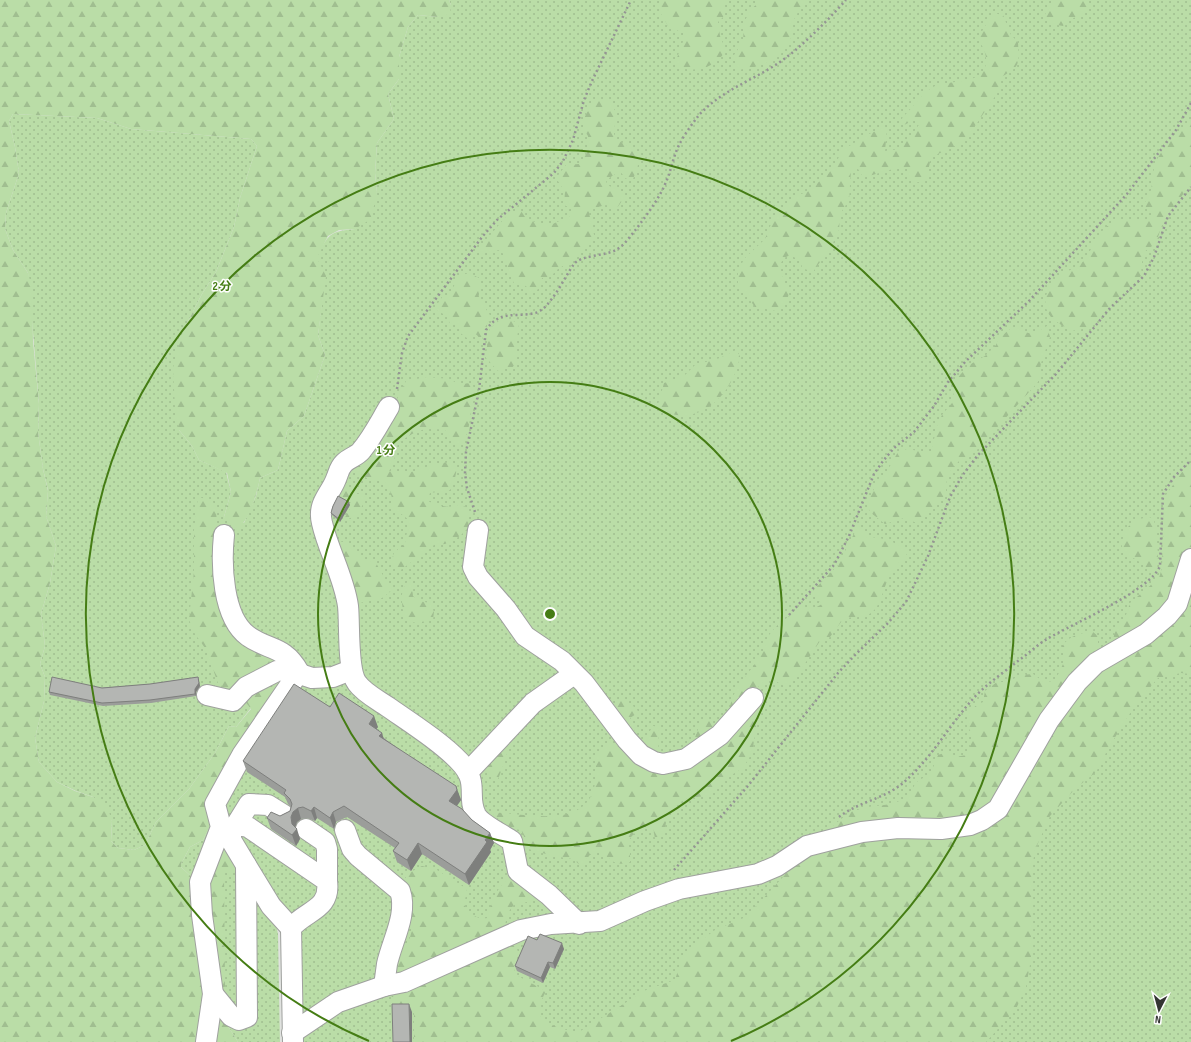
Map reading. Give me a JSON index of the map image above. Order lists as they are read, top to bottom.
{
  "north": "bottom",
  "rings": ["2 分", "1 分"]
}
